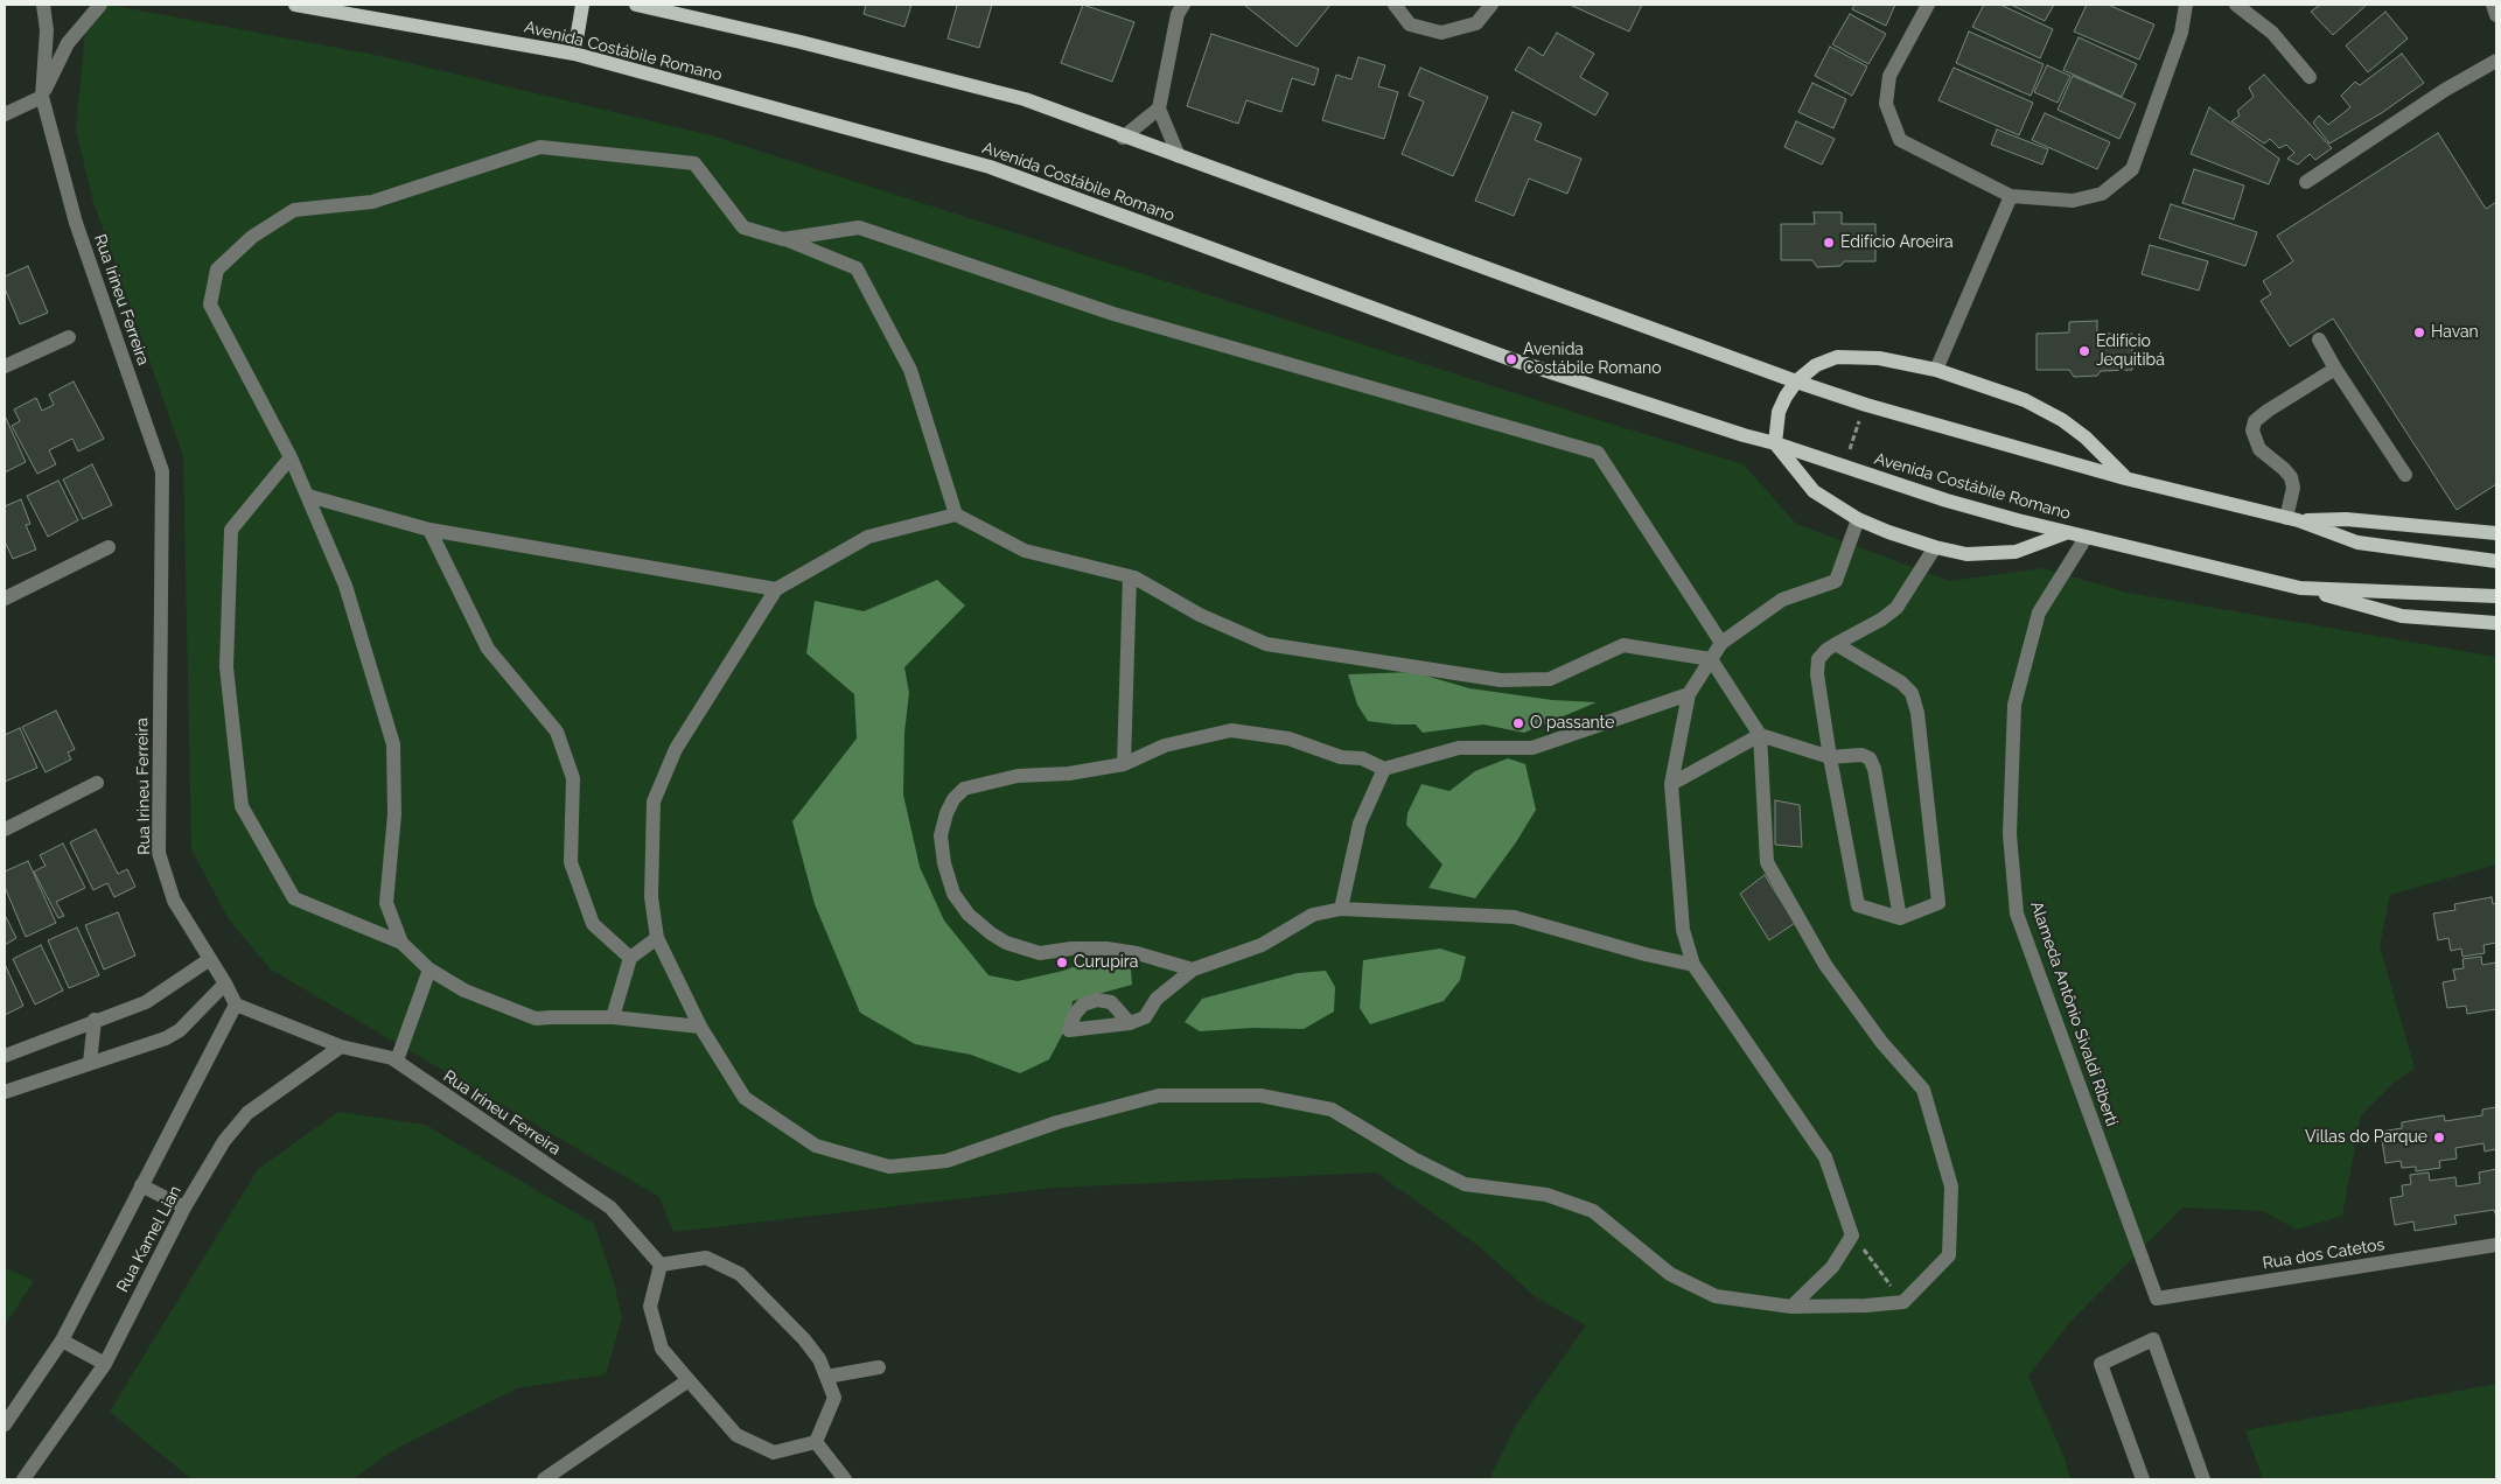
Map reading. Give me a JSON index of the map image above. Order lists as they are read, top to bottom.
{
  "streets": {
    "main road": ["Avenida Costábile Romano"],
    "street": [
      "Rua Irineu Ferreira",
      "Alameda Antônio Sivaldi Riberti",
      "Rua Kamel Lian",
      "Rua dos Catetos"
    ]
  },
  "crossings": [
    ["Avenida Costábile Romano", "Alameda Antônio Sivaldi Riberti"],
    ["Rua Irineu Ferreira", "Rua Kamel Lian"],
    ["Alameda Antônio Sivaldi Riberti", "Rua dos Catetos"]
  ],
  "places": [
    "Edifício Aroeira",
    "Havan",
    "Edifício Jequitibá",
    "Avenida Costábile Romano",
    "O passante",
    "Curupira",
    "Villas do Parque"
  ]
}
